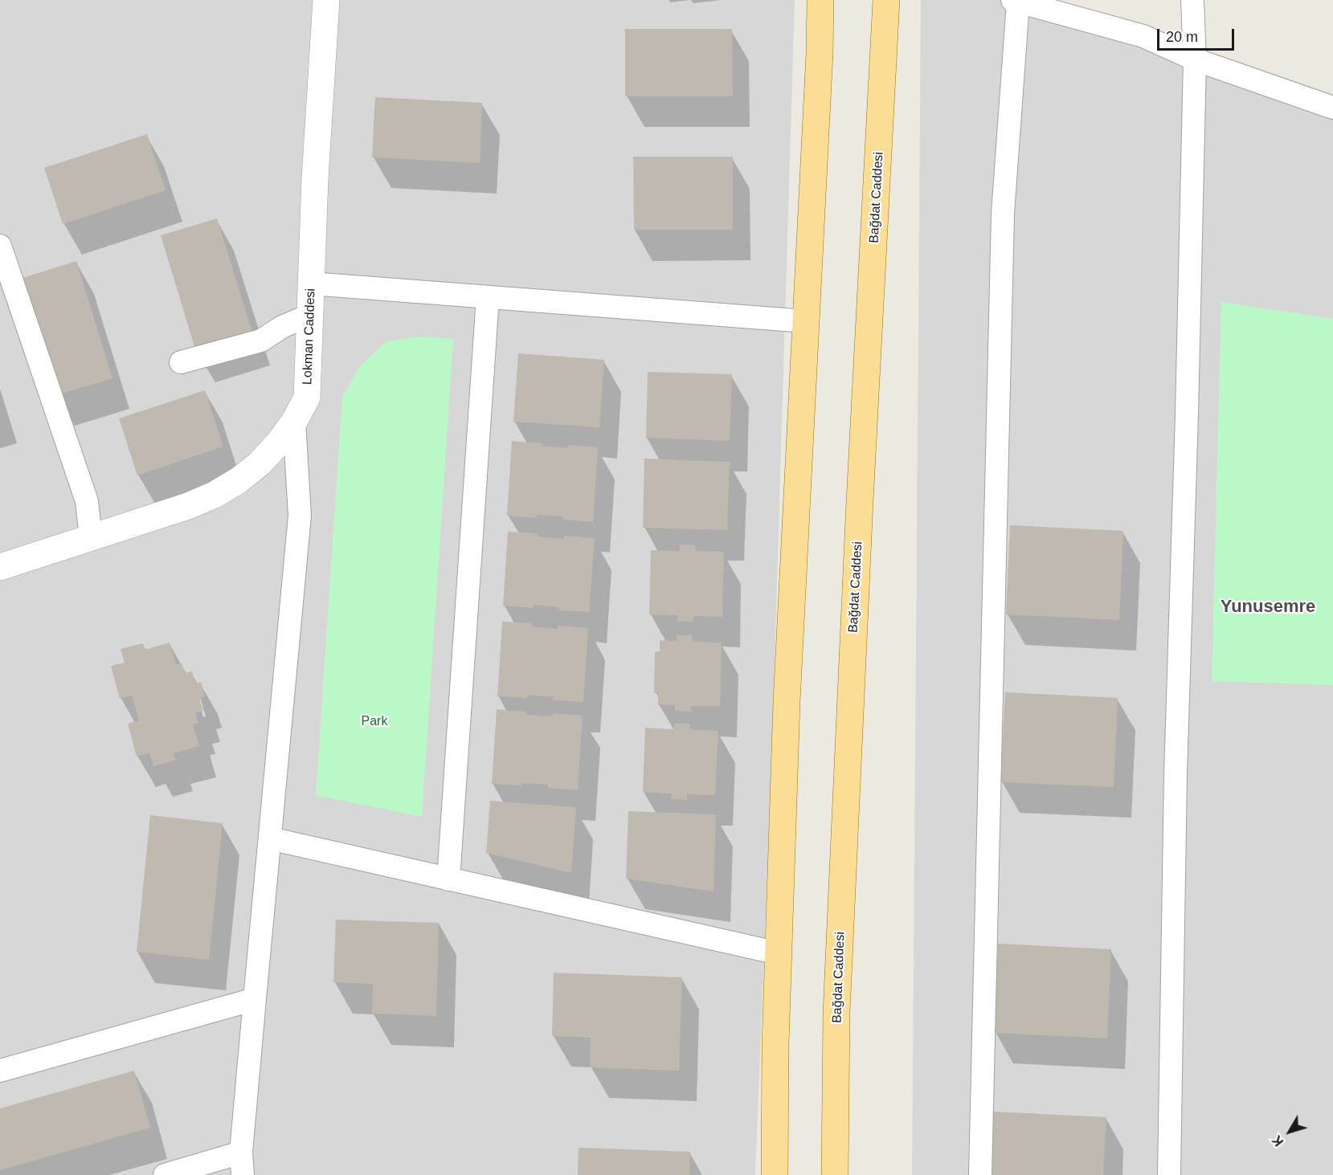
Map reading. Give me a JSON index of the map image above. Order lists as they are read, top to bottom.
{
  "streets": {
    "main road": ["Bağdat Caddesi"],
    "street": ["Lokman Caddesi"]
  },
  "districts": ["Yunusemre"],
  "parks": ["Park"],
  "scale_bar": "20 m",
  "north": "bottom left"
}
